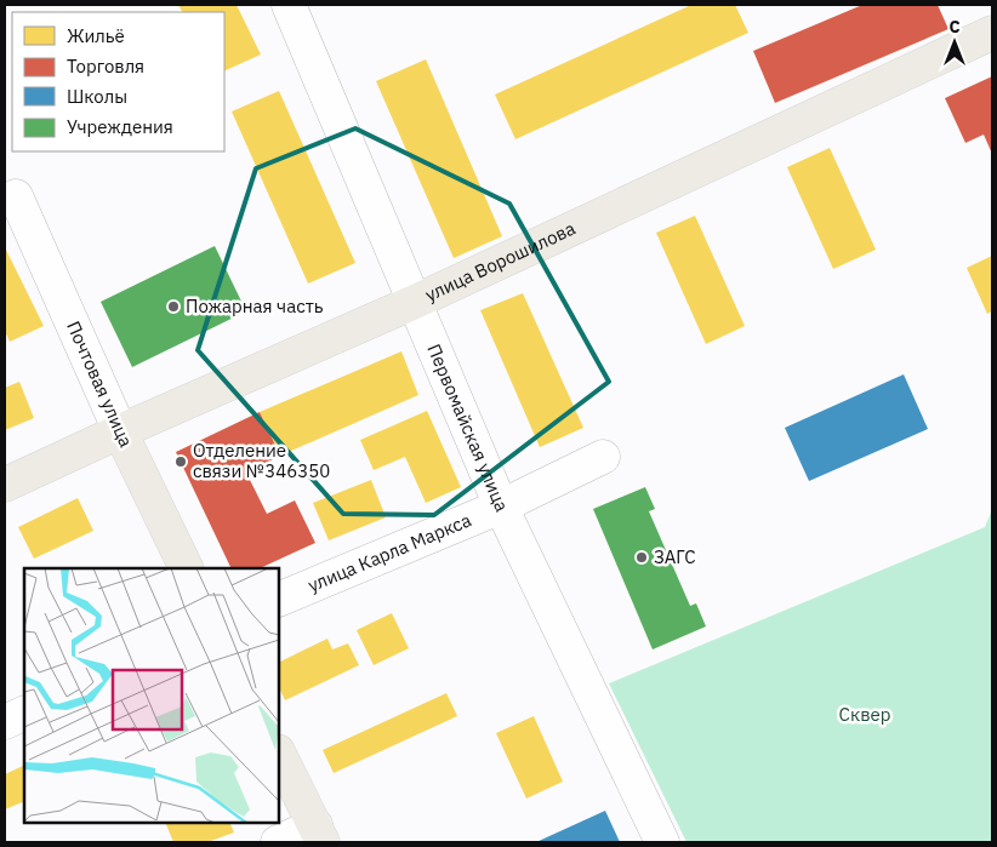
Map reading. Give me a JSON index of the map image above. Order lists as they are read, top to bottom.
{
  "streets": {
    "main road": ["улица Ворошилова", "Почтовая улица"],
    "street": ["Первомайская улица", "улица Карла Маркса"]
  },
  "crossings": [
    ["улица Ворошилова", "Почтовая улица"],
    ["улица Ворошилова", "Первомайская улица"],
    ["Первомайская улица", "улица Карла Маркса"]
  ],
  "parks": ["Сквер"],
  "places": ["Пожарная часть", "Отделение связи №346350", "ЗАГС"],
  "legend": [
    "Жильё",
    "Торговля",
    "Школы",
    "Учреждения"
  ],
  "north": "top"
}
